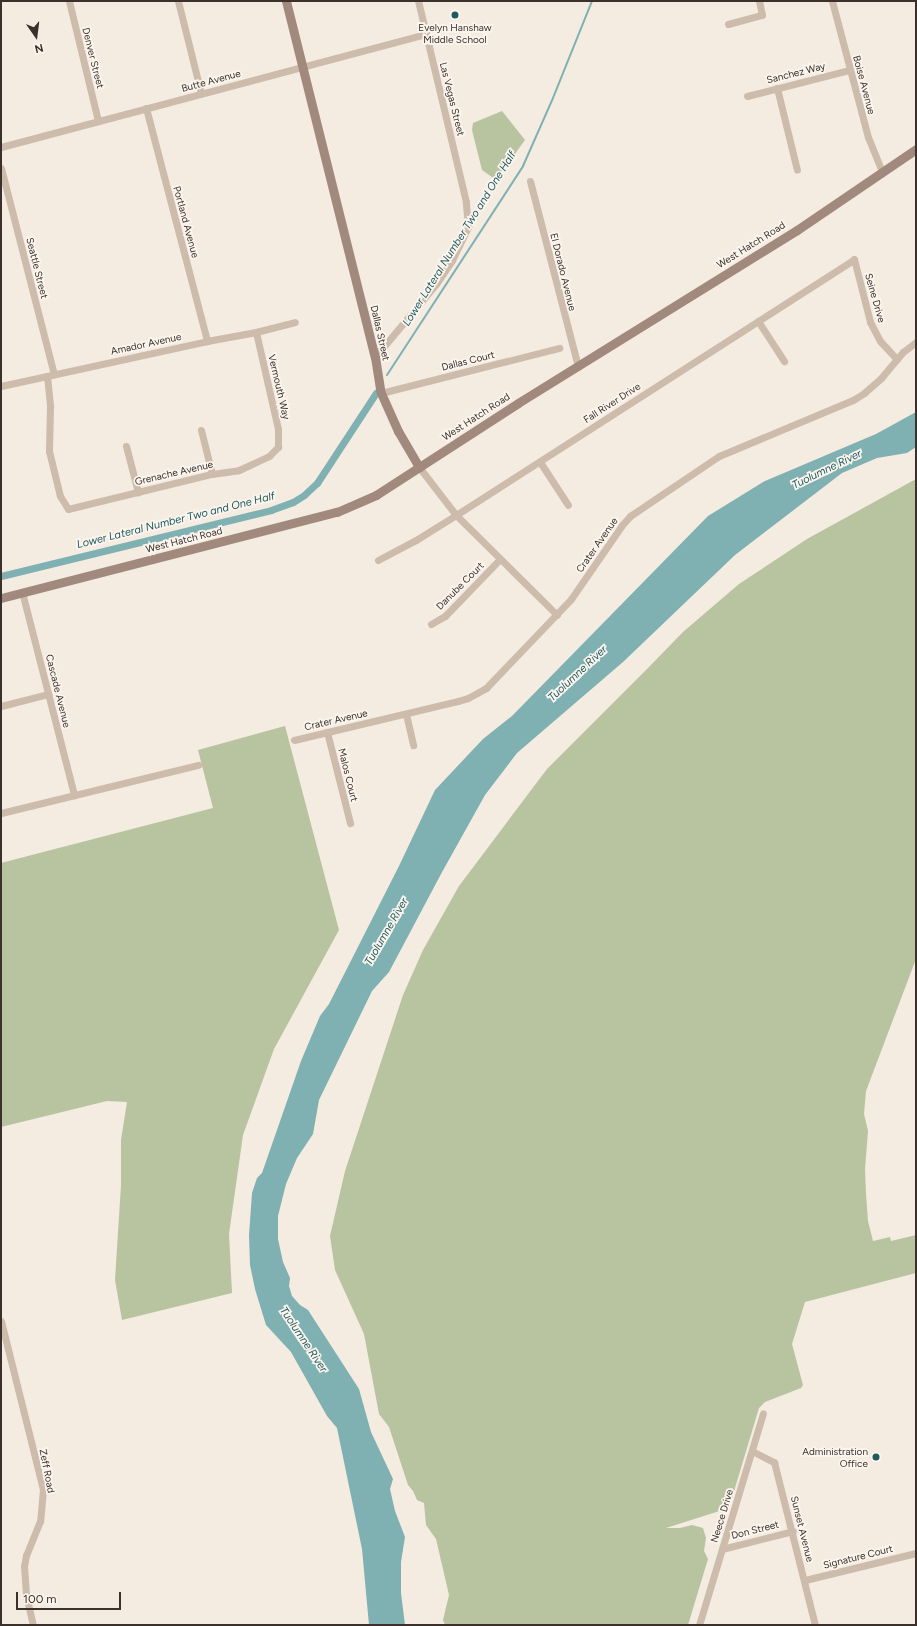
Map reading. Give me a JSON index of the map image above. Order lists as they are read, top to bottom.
{
  "streets": {
    "main road": ["West Hatch Road", "Dallas Street"],
    "street": [
      "Denver Street",
      "Sanchez Way",
      "Butte Avenue",
      "Boise Avenue",
      "Las Vegas Street",
      "Portland Avenue",
      "Seattle Street",
      "El Dorado Avenue",
      "Seine Drive",
      "Amador Avenue",
      "Dallas Court",
      "Vermouth Way",
      "Fall River Drive",
      "Grenache Avenue",
      "Crater Avenue",
      "Danube Court",
      "Cascade Avenue",
      "Malos Court",
      "Zeff Road",
      "Neece Drive",
      "Sunset Avenue",
      "Don Street",
      "Signature Court"
    ]
  },
  "crossings": [
    ["Denver Street", "Butte Avenue"],
    ["Sanchez Way", "Boise Avenue"],
    ["Butte Avenue", "Las Vegas Street"],
    ["Butte Avenue", "Portland Avenue"],
    ["Butte Avenue", "Dallas Street"],
    ["Boise Avenue", "West Hatch Road"],
    ["Las Vegas Street", "Dallas Street"],
    ["Portland Avenue", "Amador Avenue"],
    ["West Hatch Road", "El Dorado Avenue"],
    ["West Hatch Road", "Dallas Street"],
    ["West Hatch Road", "Cascade Avenue"],
    ["Seattle Street", "Amador Avenue"],
    ["Seattle Street", "Grenache Avenue"],
    ["Seine Drive", "Fall River Drive"],
    ["Seine Drive", "Crater Avenue"],
    ["Dallas Street", "Dallas Court"],
    ["Dallas Street", "Fall River Drive"],
    ["Dallas Street", "Crater Avenue"],
    ["Dallas Street", "Danube Court"],
    ["Amador Avenue", "Vermouth Way"],
    ["Vermouth Way", "Grenache Avenue"],
    ["Crater Avenue", "Malos Court"],
    ["Neece Drive", "Sunset Avenue"],
    ["Neece Drive", "Don Street"],
    ["Sunset Avenue", "Don Street"],
    ["Sunset Avenue", "Signature Court"]
  ],
  "water": ["Lower Lateral Number Two and One Half", "Tuolumne River"],
  "places": ["Evelyn Hanshaw Middle School", "Administration Office"],
  "scale_bar": "100 m",
  "north": "bottom"
}
